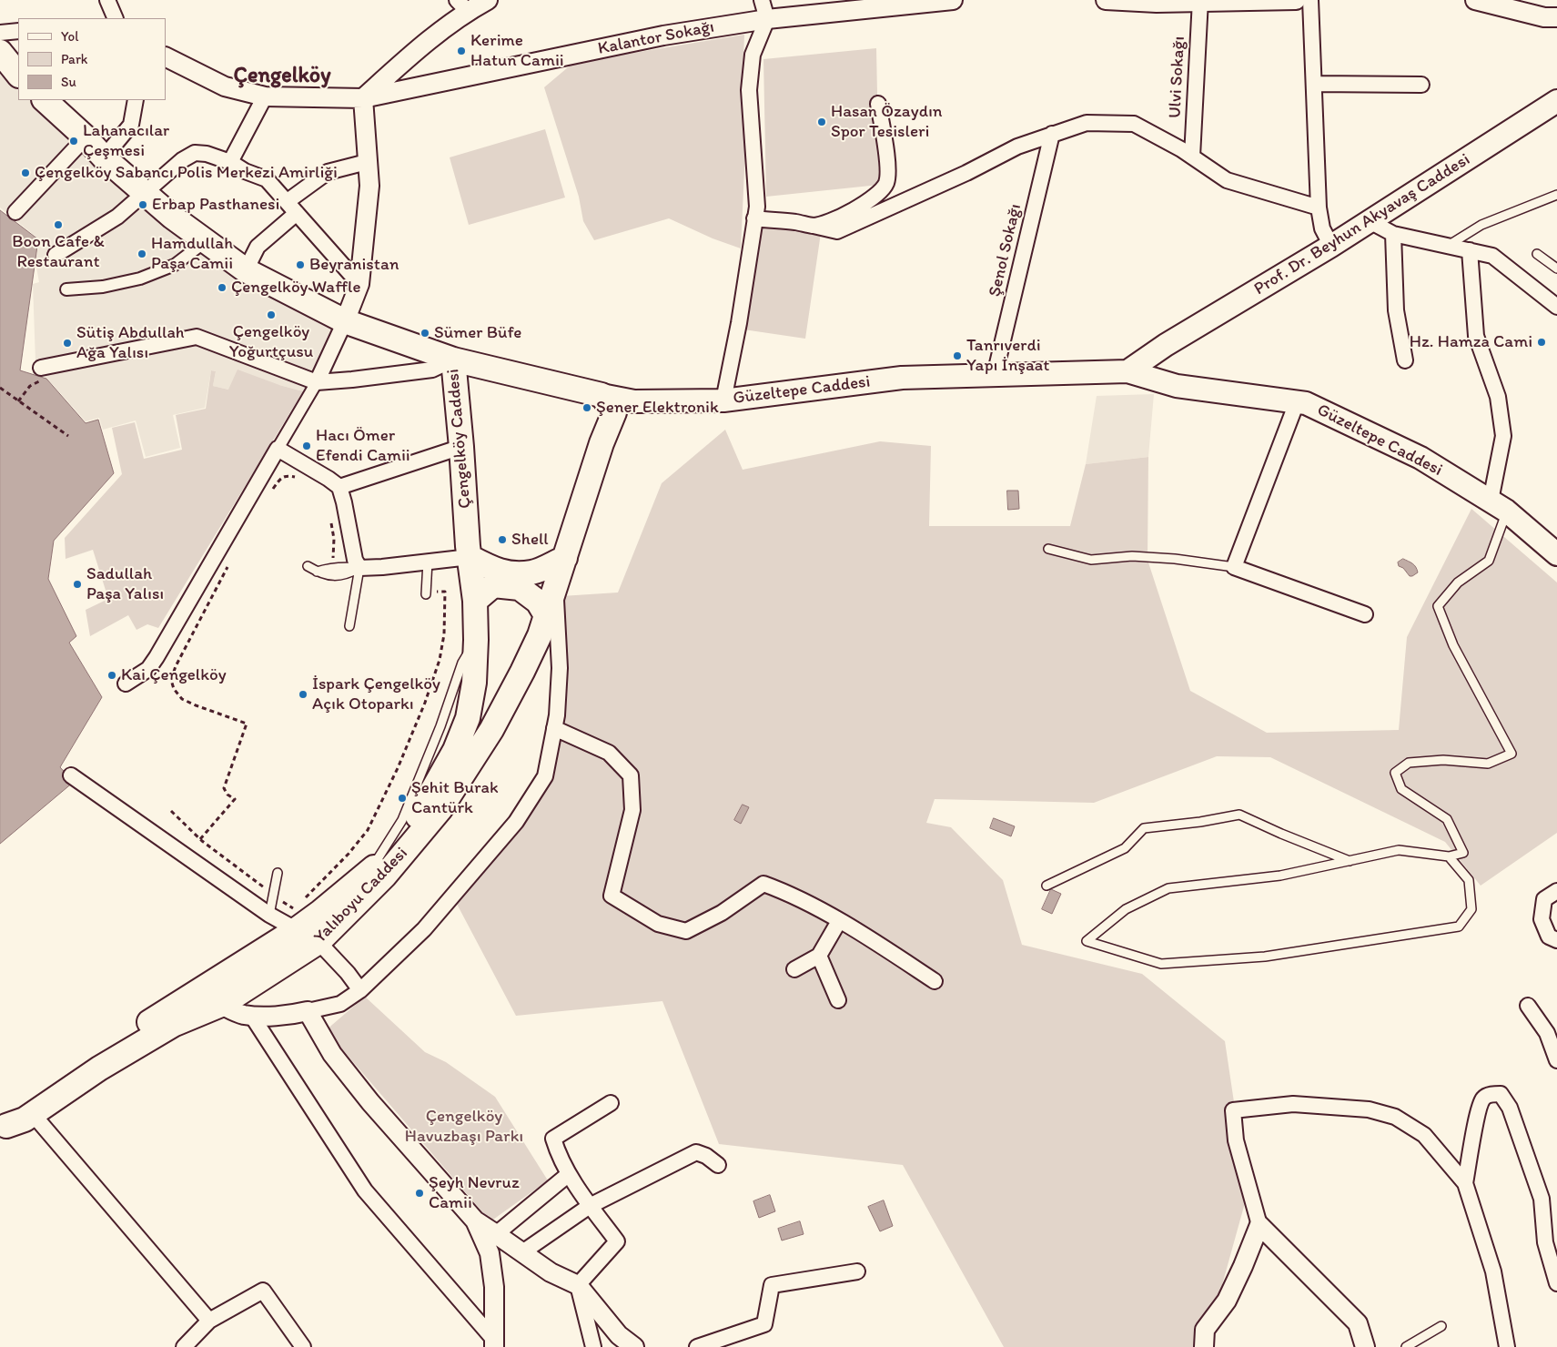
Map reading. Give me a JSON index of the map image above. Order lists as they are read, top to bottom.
{
  "streets": {
    "main road": [
      "Prof. Dr. Beyhun Akyavaş Caddesi",
      "Güzeltepe Caddesi",
      "Çengelköy Caddesi",
      "Yalıboyu Caddesi"
    ],
    "street": ["Kalantor Sokağı", "Ulvi Sokağı", "Şenol Sokağı"]
  },
  "crossings": [
    ["Prof. Dr. Beyhun Akyavaş Caddesi", "Güzeltepe Caddesi"],
    ["Şenol Sokağı", "Güzeltepe Caddesi"],
    ["Güzeltepe Caddesi", "Çengelköy Caddesi"],
    ["Güzeltepe Caddesi", "Yalıboyu Caddesi"],
    ["Çengelköy Caddesi", "Yalıboyu Caddesi"]
  ],
  "districts": ["Çengelköy"],
  "parks": ["Çengelköy Havuzbaşı Parkı"],
  "places": [
    "Kerime Hatun Camii",
    "Hasan Özaydın Spor Tesisleri",
    "Lahanacılar Çeşmesi",
    "Çengelköy Sabancı Polis Merkezi Amirliği",
    "Erbap Pasthanesi",
    "Boon Cafe & Restaurant",
    "Hamdullah Paşa Camii",
    "Beyranistan",
    "Çengelköy Waffle",
    "Çengelköy Yoğurtçusu",
    "Sümer Büfe",
    "Hz. Hamza Cami",
    "Sütiş Abdullah Ağa Yalısı",
    "Tanrıverdi Yapı İnşaat",
    "Şener Elektronik",
    "Hacı Ömer Efendi Camii",
    "Shell",
    "Sadullah Paşa Yalısı",
    "Kai Çengelköy",
    "İspark Çengelköy Açık Otoparkı",
    "Şehit Burak Cantürk",
    "Şeyh Nevruz Camii"
  ],
  "legend": ["Yol", "Park", "Su"]
}
